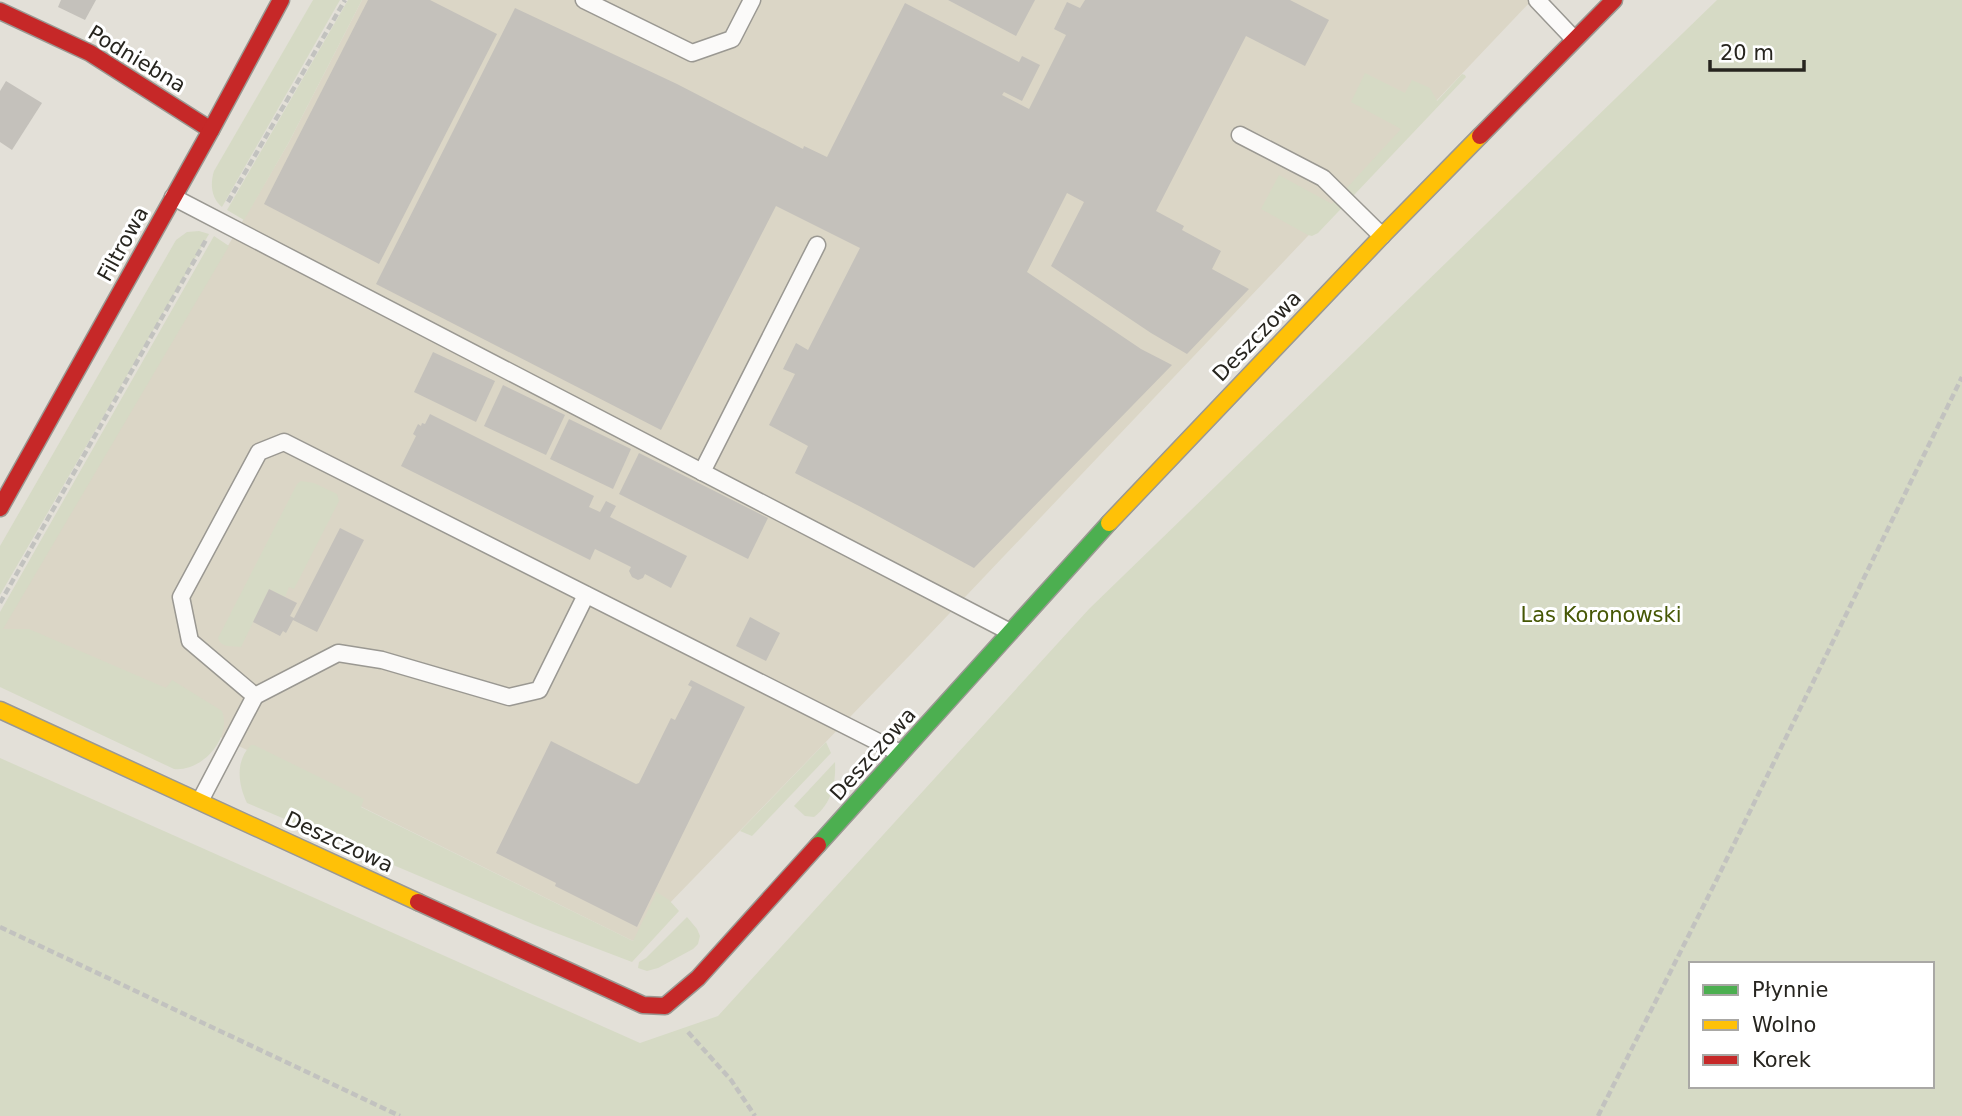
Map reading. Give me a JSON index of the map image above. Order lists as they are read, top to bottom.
{
  "streets": {
    "street": ["Podniebna", "Filtrowa", "Deszczowa"]
  },
  "crossings": [
    ["Podniebna", "Filtrowa"]
  ],
  "parks": ["Las Koronowski"],
  "legend": ["Płynnie", "Wolno", "Korek"],
  "scale_bar": "20 m"
}
